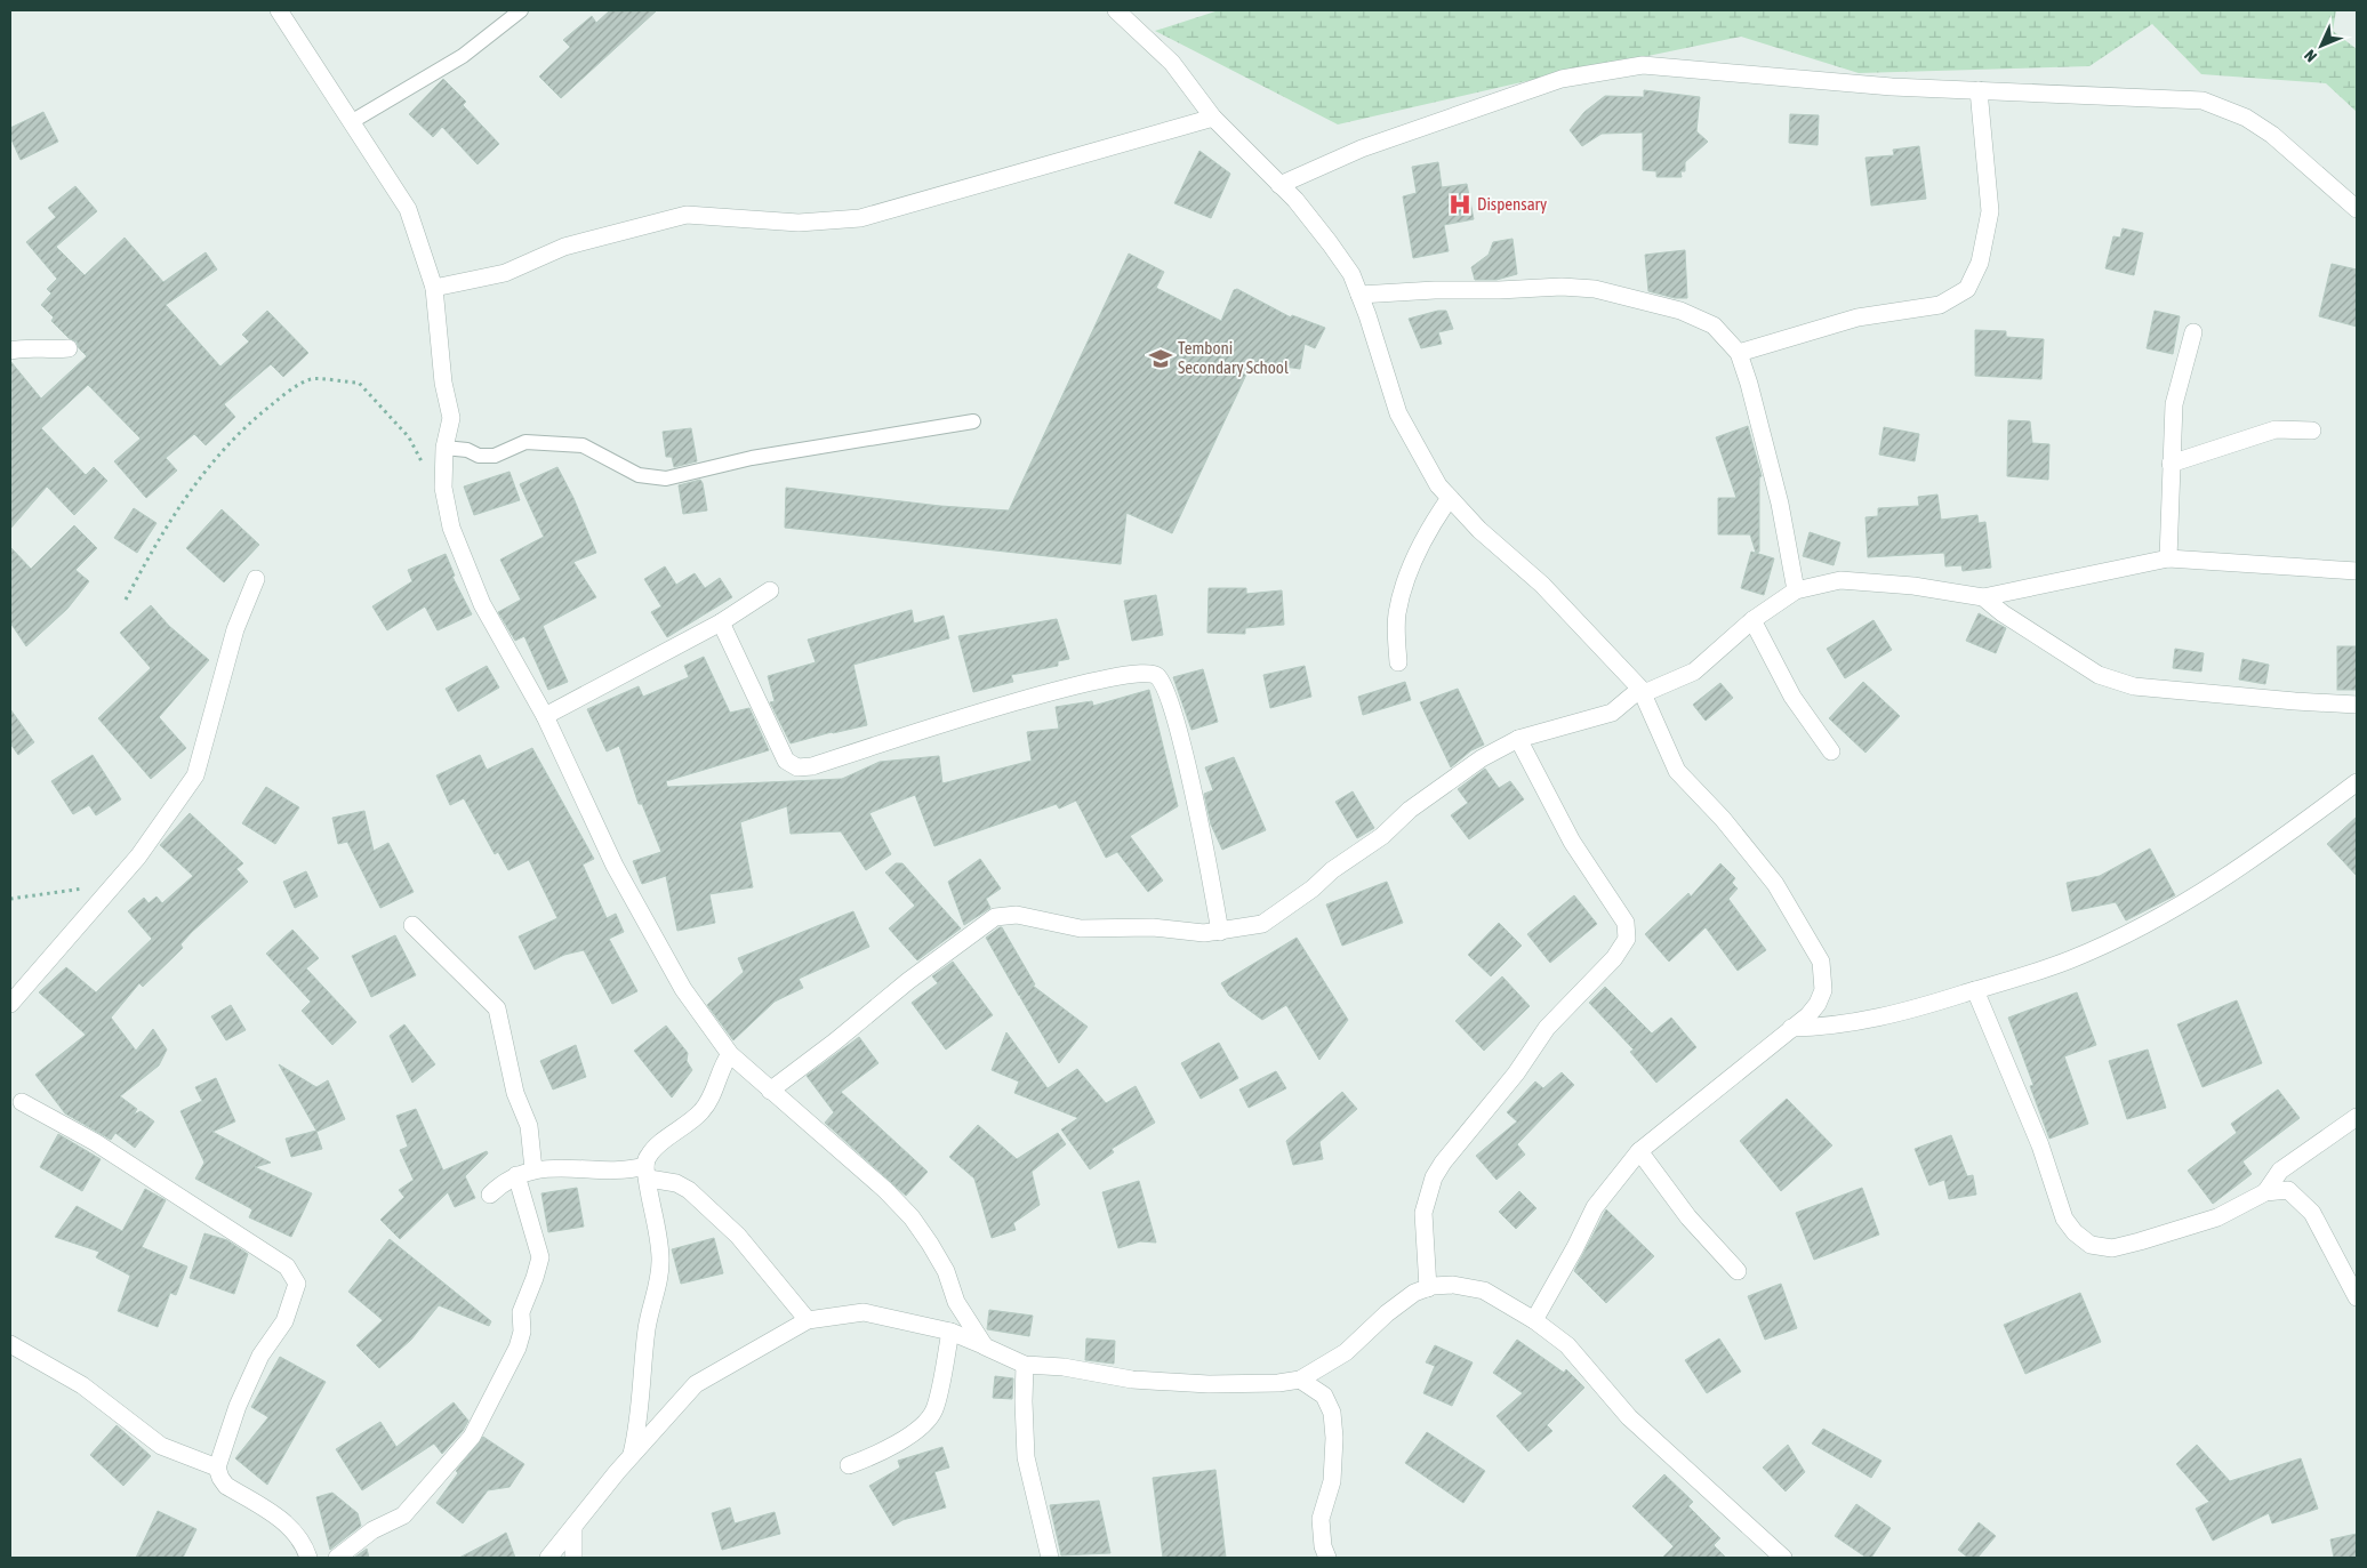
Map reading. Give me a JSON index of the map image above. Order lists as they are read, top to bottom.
{
  "places": {
    "hospital": ["Dispensary"],
    "school or university": ["Temboni Secondary School"]
  },
  "north": "bottom left"
}
